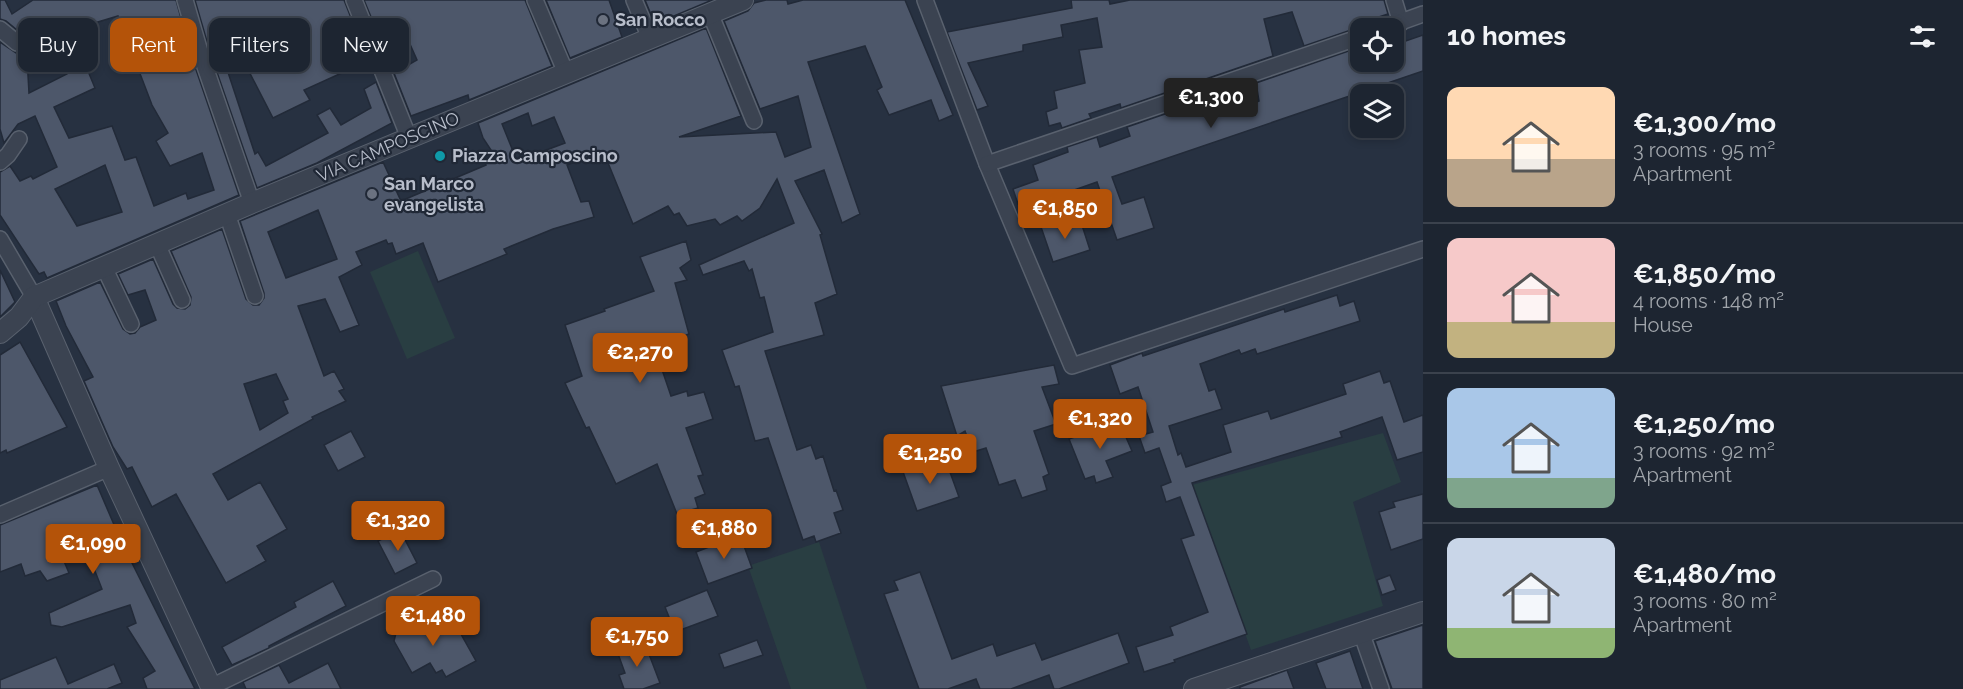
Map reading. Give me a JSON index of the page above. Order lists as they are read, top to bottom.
{
  "streets": {
    "street": ["VIA CAMPOSCINO"]
  },
  "places": ["San Rocco", "Piazza Camposcino", "San Marco evangelista"],
  "page": {
    "heading": "10 homes",
    "chip": [
      "Buy",
      "Rent",
      "Filters",
      "New"
    ],
    "list": [
      {
        "name": "€1,300/mo",
        "note": "3 rooms · 95 m² · Apartment"
      },
      {
        "name": "€1,850/mo",
        "note": "4 rooms · 148 m² · House"
      },
      {
        "name": "€1,250/mo",
        "note": "3 rooms · 92 m² · Apartment"
      },
      {
        "name": "€1,480/mo",
        "note": "3 rooms · 80 m² · Apartment"
      }
    ],
    "price": [
      "€1,300",
      "€1,850",
      "€2,270",
      "€1,320",
      "€1,250",
      "€1,320",
      "€1,880",
      "€1,090",
      "€1,480",
      "€1,750"
    ]
  }
}
